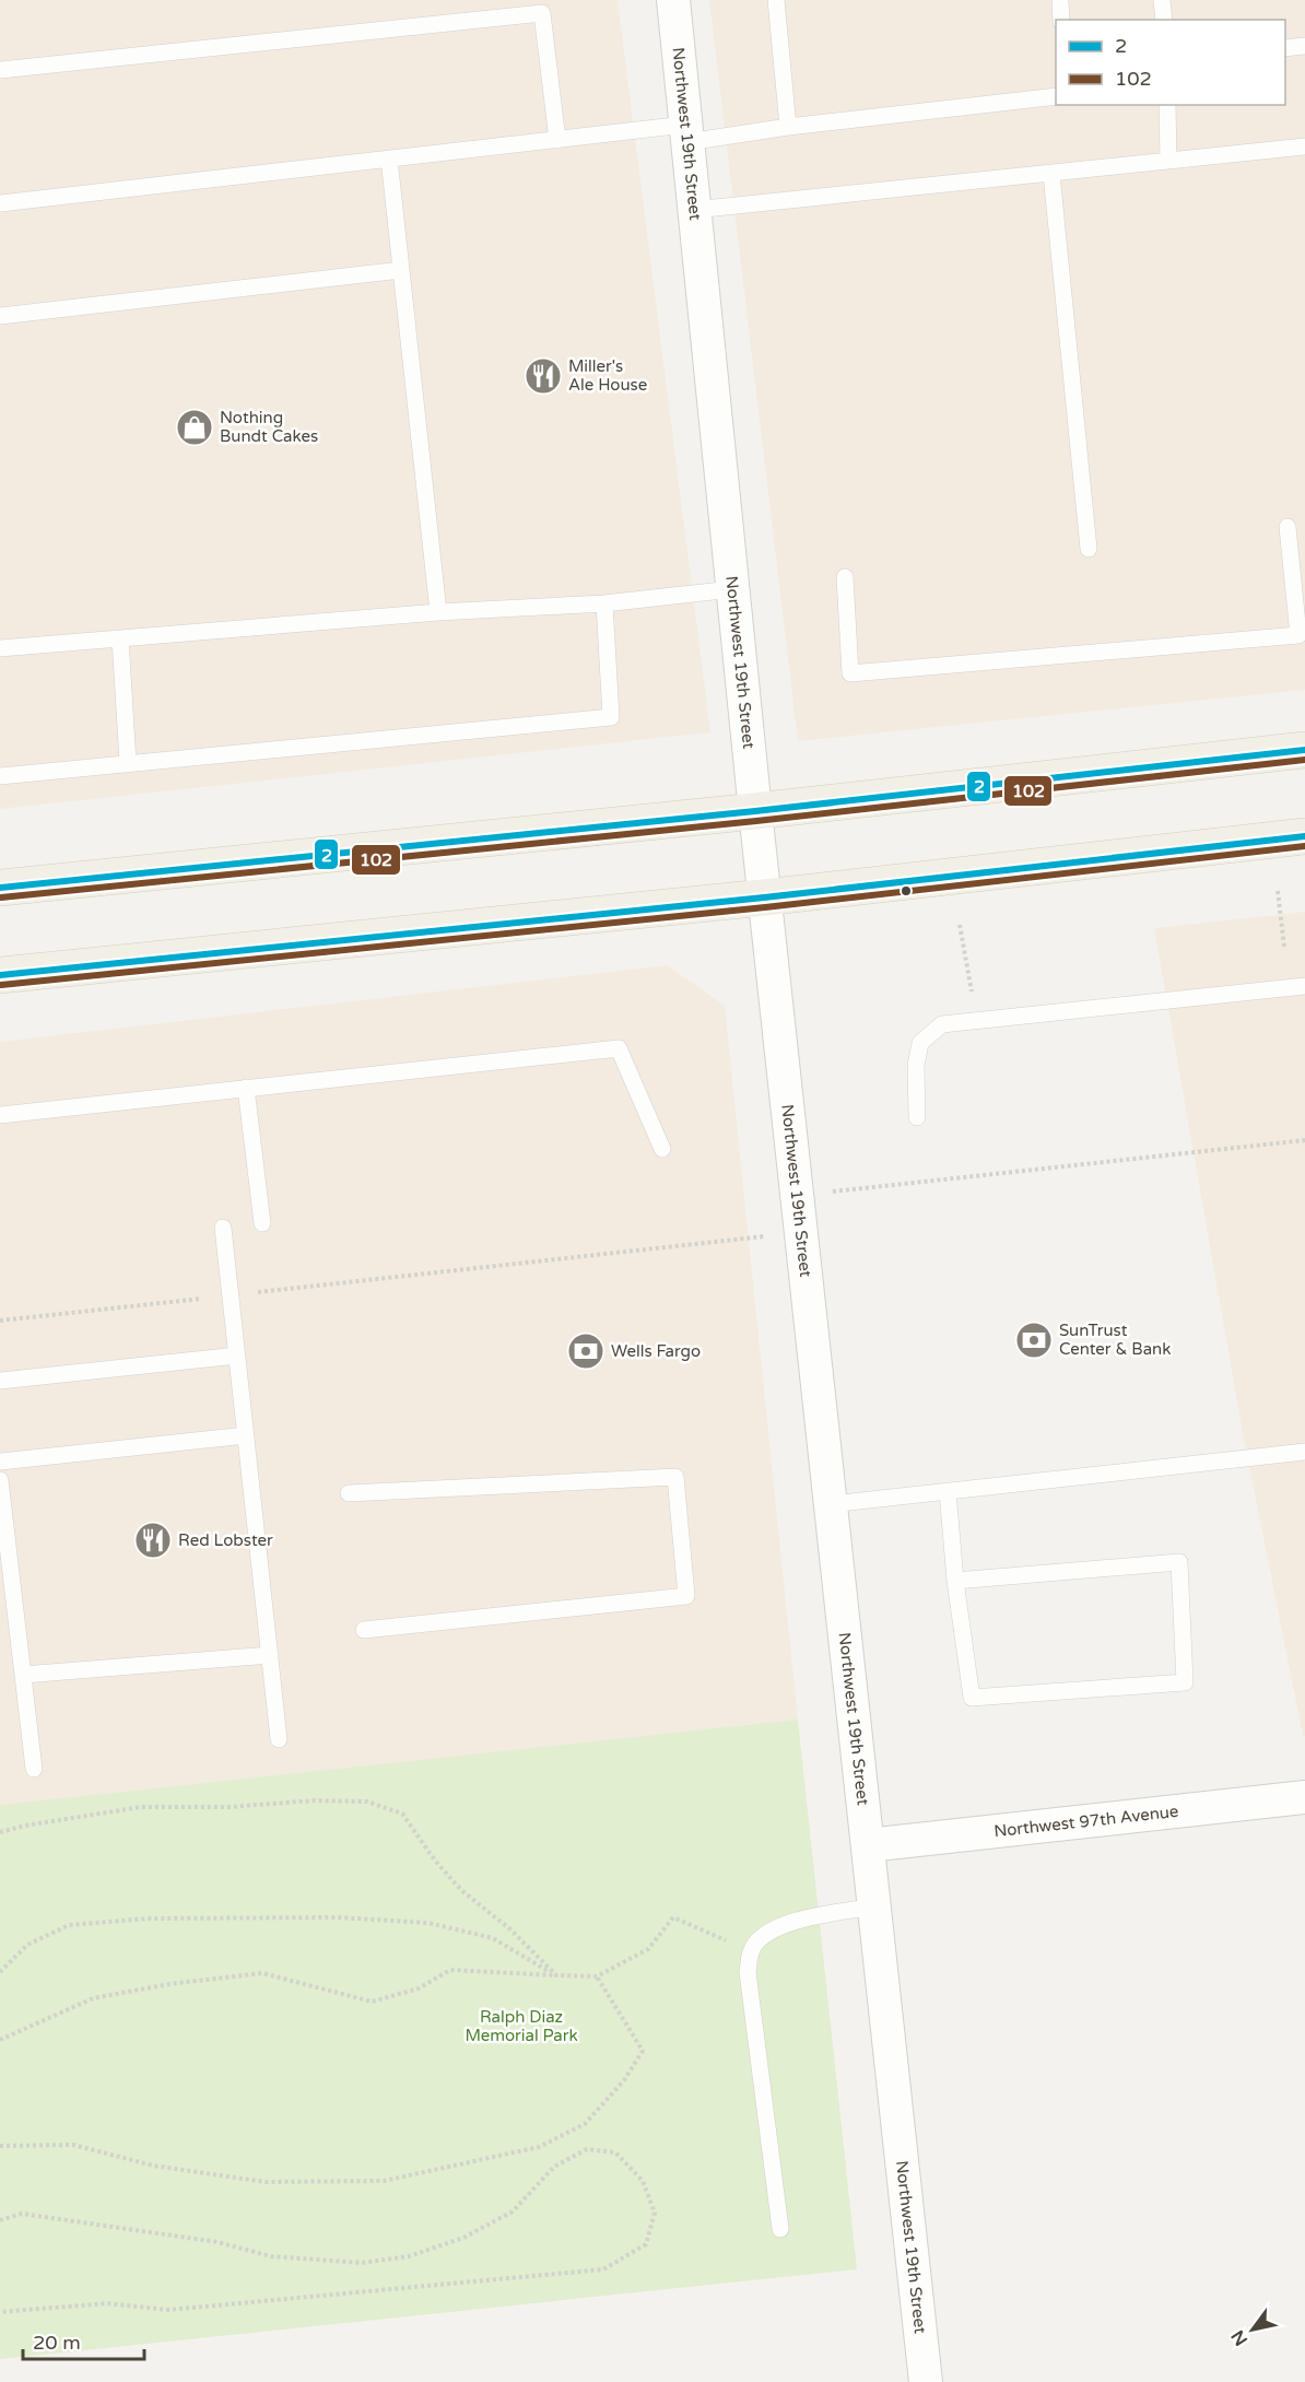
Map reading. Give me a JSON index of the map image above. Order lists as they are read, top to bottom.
{
  "streets": {
    "street": ["Northwest 19th Street", "Northwest 97th Avenue"]
  },
  "crossings": [
    ["Northwest 19th Street", "Northwest 97th Avenue"]
  ],
  "parks": ["Ralph Diaz Memorial Park"],
  "places": {
    "restaurant": ["Miller's Ale House", "Red Lobster"],
    "shop": ["Nothing Bundt Cakes"],
    "bank": ["SunTrust Center & Bank", "Wells Fargo"]
  },
  "lines": ["transit line 2", "transit line 102"],
  "legend": ["2", "102"],
  "scale_bar": "20 m",
  "north": "bottom left"
}
